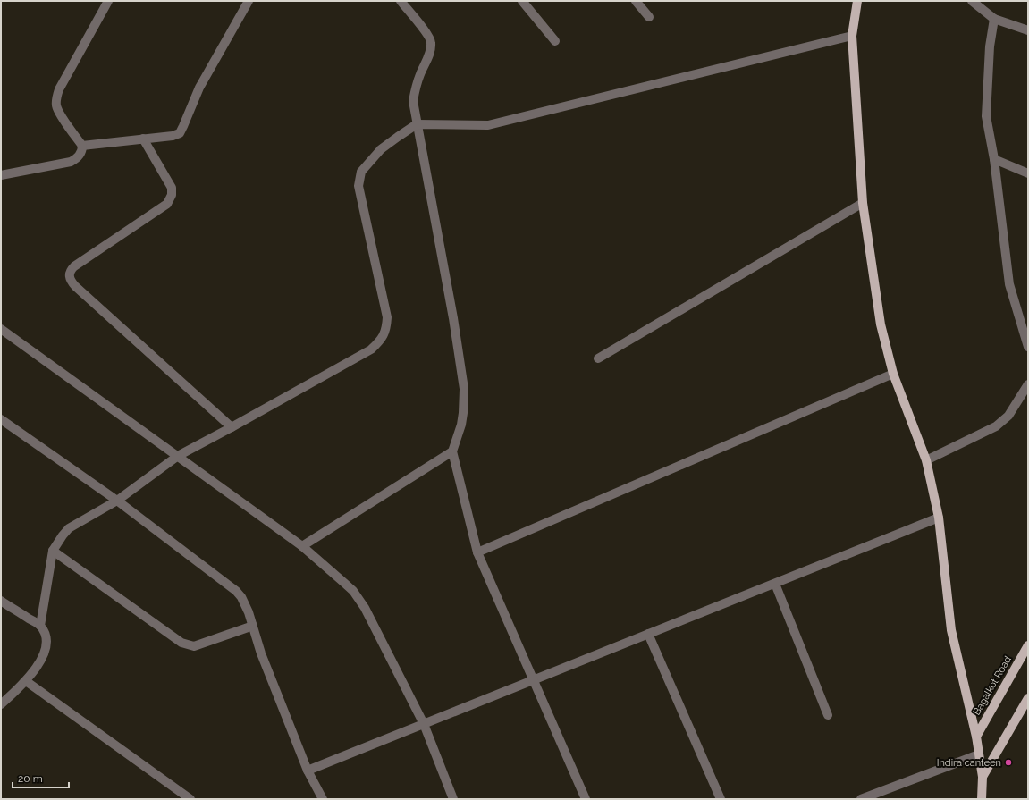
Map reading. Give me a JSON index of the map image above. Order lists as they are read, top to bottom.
{
  "streets": {
    "main road": ["Bagalkot Road"]
  },
  "places": ["Indira canteen"],
  "scale_bar": "20 m"
}
